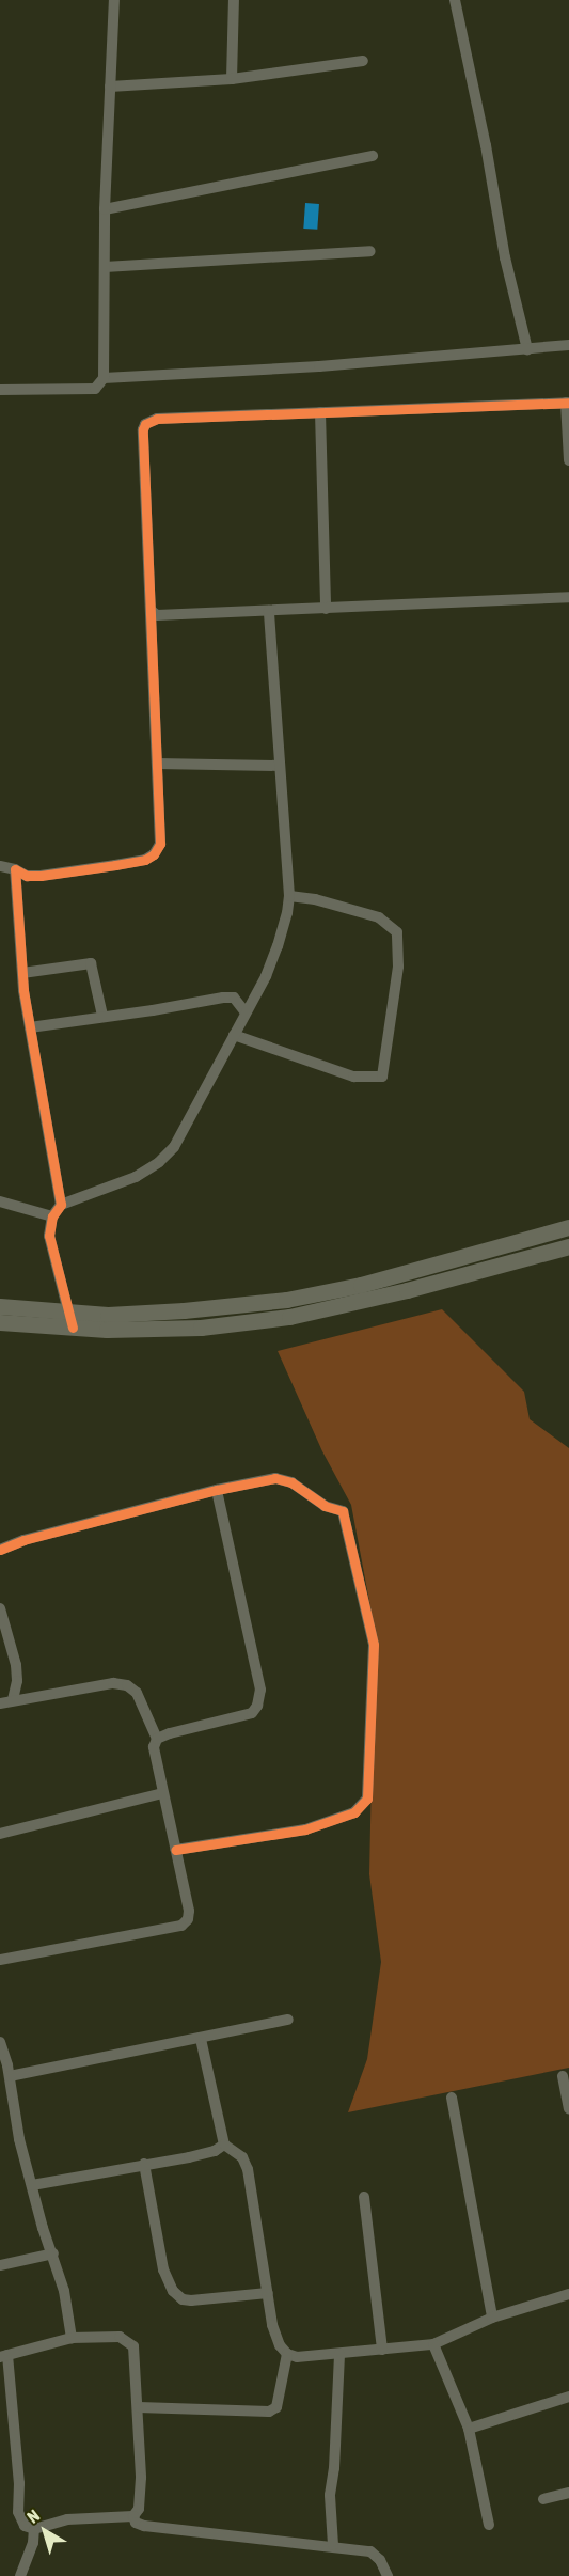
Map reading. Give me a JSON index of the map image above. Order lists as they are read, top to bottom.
{
  "north": "top left"
}
